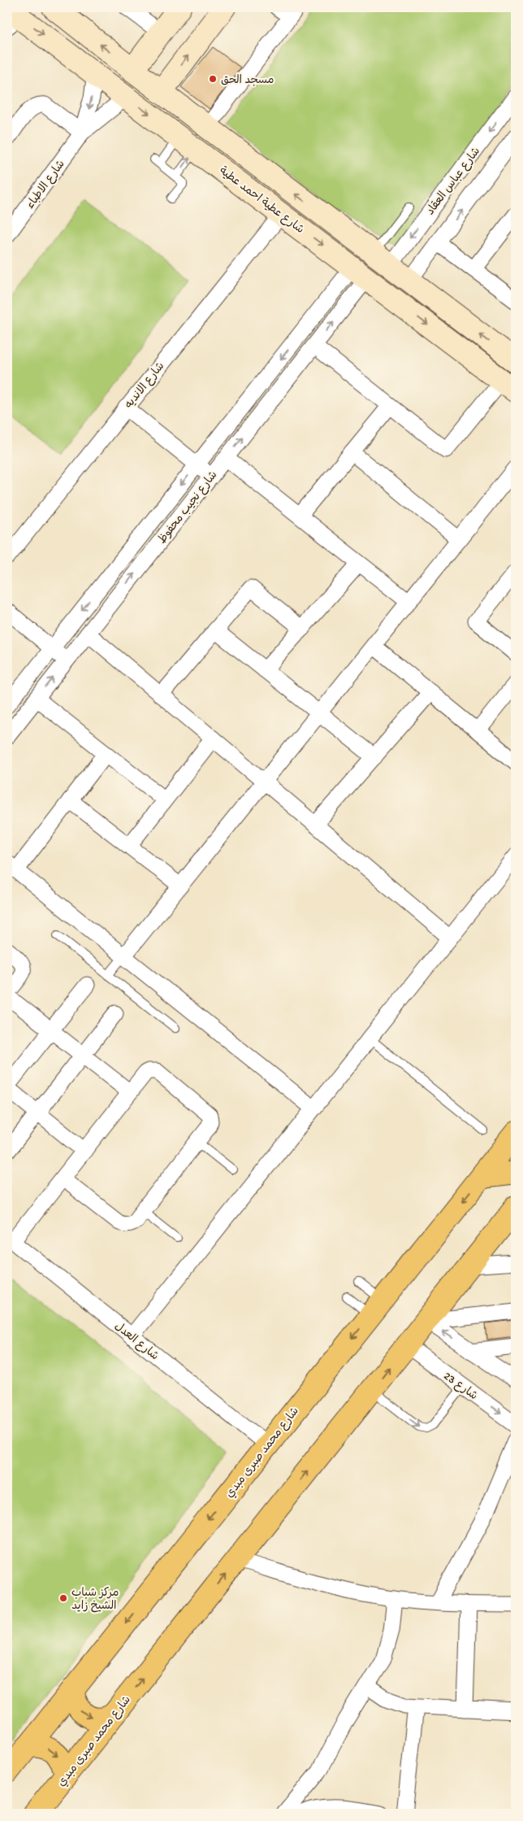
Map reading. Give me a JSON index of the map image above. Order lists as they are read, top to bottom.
{
  "streets": {
    "main road": ["شارع محمد صبرى مبدي"],
    "street": [
      "شارع عباس العقاد",
      "شارع الاطباء",
      "شارع عطية احمد عطية",
      "شارع الانديه",
      "شارع نجيب محفوظ",
      "شارع العدل",
      "شارع 23"
    ]
  },
  "crossings": [
    ["شارع الاطباء", "شارع عطية احمد عطية"],
    ["شارع عطية احمد عطية", "شارع الانديه"],
    ["شارع عطية احمد عطية", "شارع نجيب محفوظ"],
    ["شارع العدل", "شارع محمد صبرى مبدي"],
    ["شارع 23", "شارع محمد صبرى مبدي"]
  ],
  "places": ["مسجد الحق", "مركز شباب الشيخ زايد"]
}
